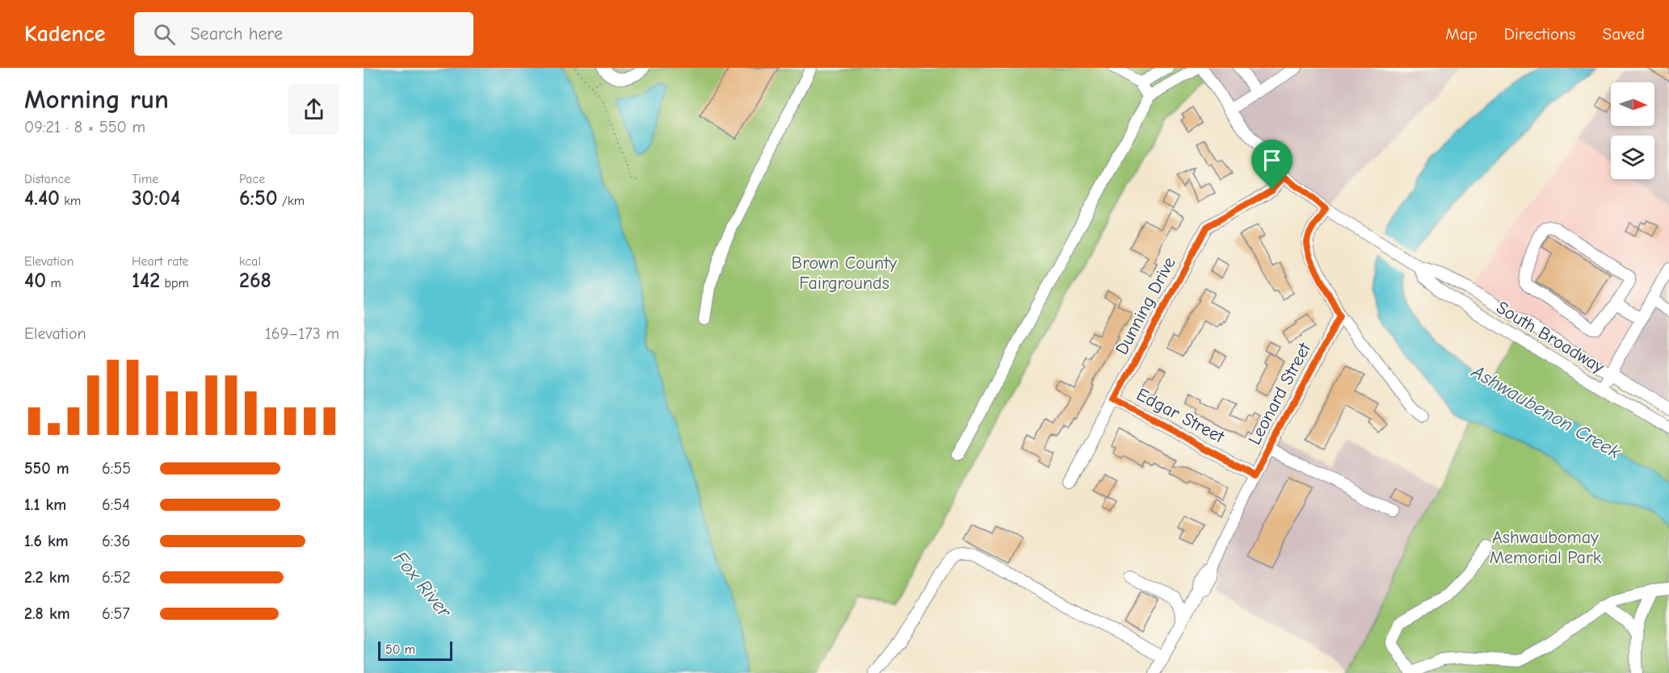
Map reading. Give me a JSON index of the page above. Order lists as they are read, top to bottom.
{
  "streets": {
    "street": [
      "Dunning Drive",
      "South Broadway",
      "Leonard Street",
      "Edgar Street"
    ]
  },
  "crossings": [
    ["Dunning Drive", "South Broadway"],
    ["Dunning Drive", "Edgar Street"],
    ["Leonard Street", "Edgar Street"]
  ],
  "water": ["Ashwaubenon Creek", "Fox River"],
  "parks": ["Brown County Fairgrounds", "Ashwaubomay Memorial Park"],
  "scale_bar": "50 m",
  "north": "right",
  "page": {
    "header": "Kadence",
    "search": "Search here",
    "nav": ["Map", "Directions", "Saved"],
    "heading": ["Morning run", "09:21 · 8 × 550 m"],
    "stats": [
      ["Distance", "4.40 km"],
      ["Time", "30:04"],
      ["Pace", "6:50 /km"],
      ["Elevation", "40 m"],
      ["Heart rate", "142 bpm"],
      ["kcal", "268"]
    ],
    "chart": ["Elevation", "169–173 m"],
    "list": [
      {
        "name": "550 m",
        "note": "6:55"
      },
      {
        "name": "1.1 km",
        "note": "6:54"
      },
      {
        "name": "1.6 km",
        "note": "6:36"
      },
      {
        "name": "2.2 km",
        "note": "6:52"
      },
      {
        "name": "2.8 km",
        "note": "6:57"
      }
    ],
    "scale": "50 m"
  }
}
